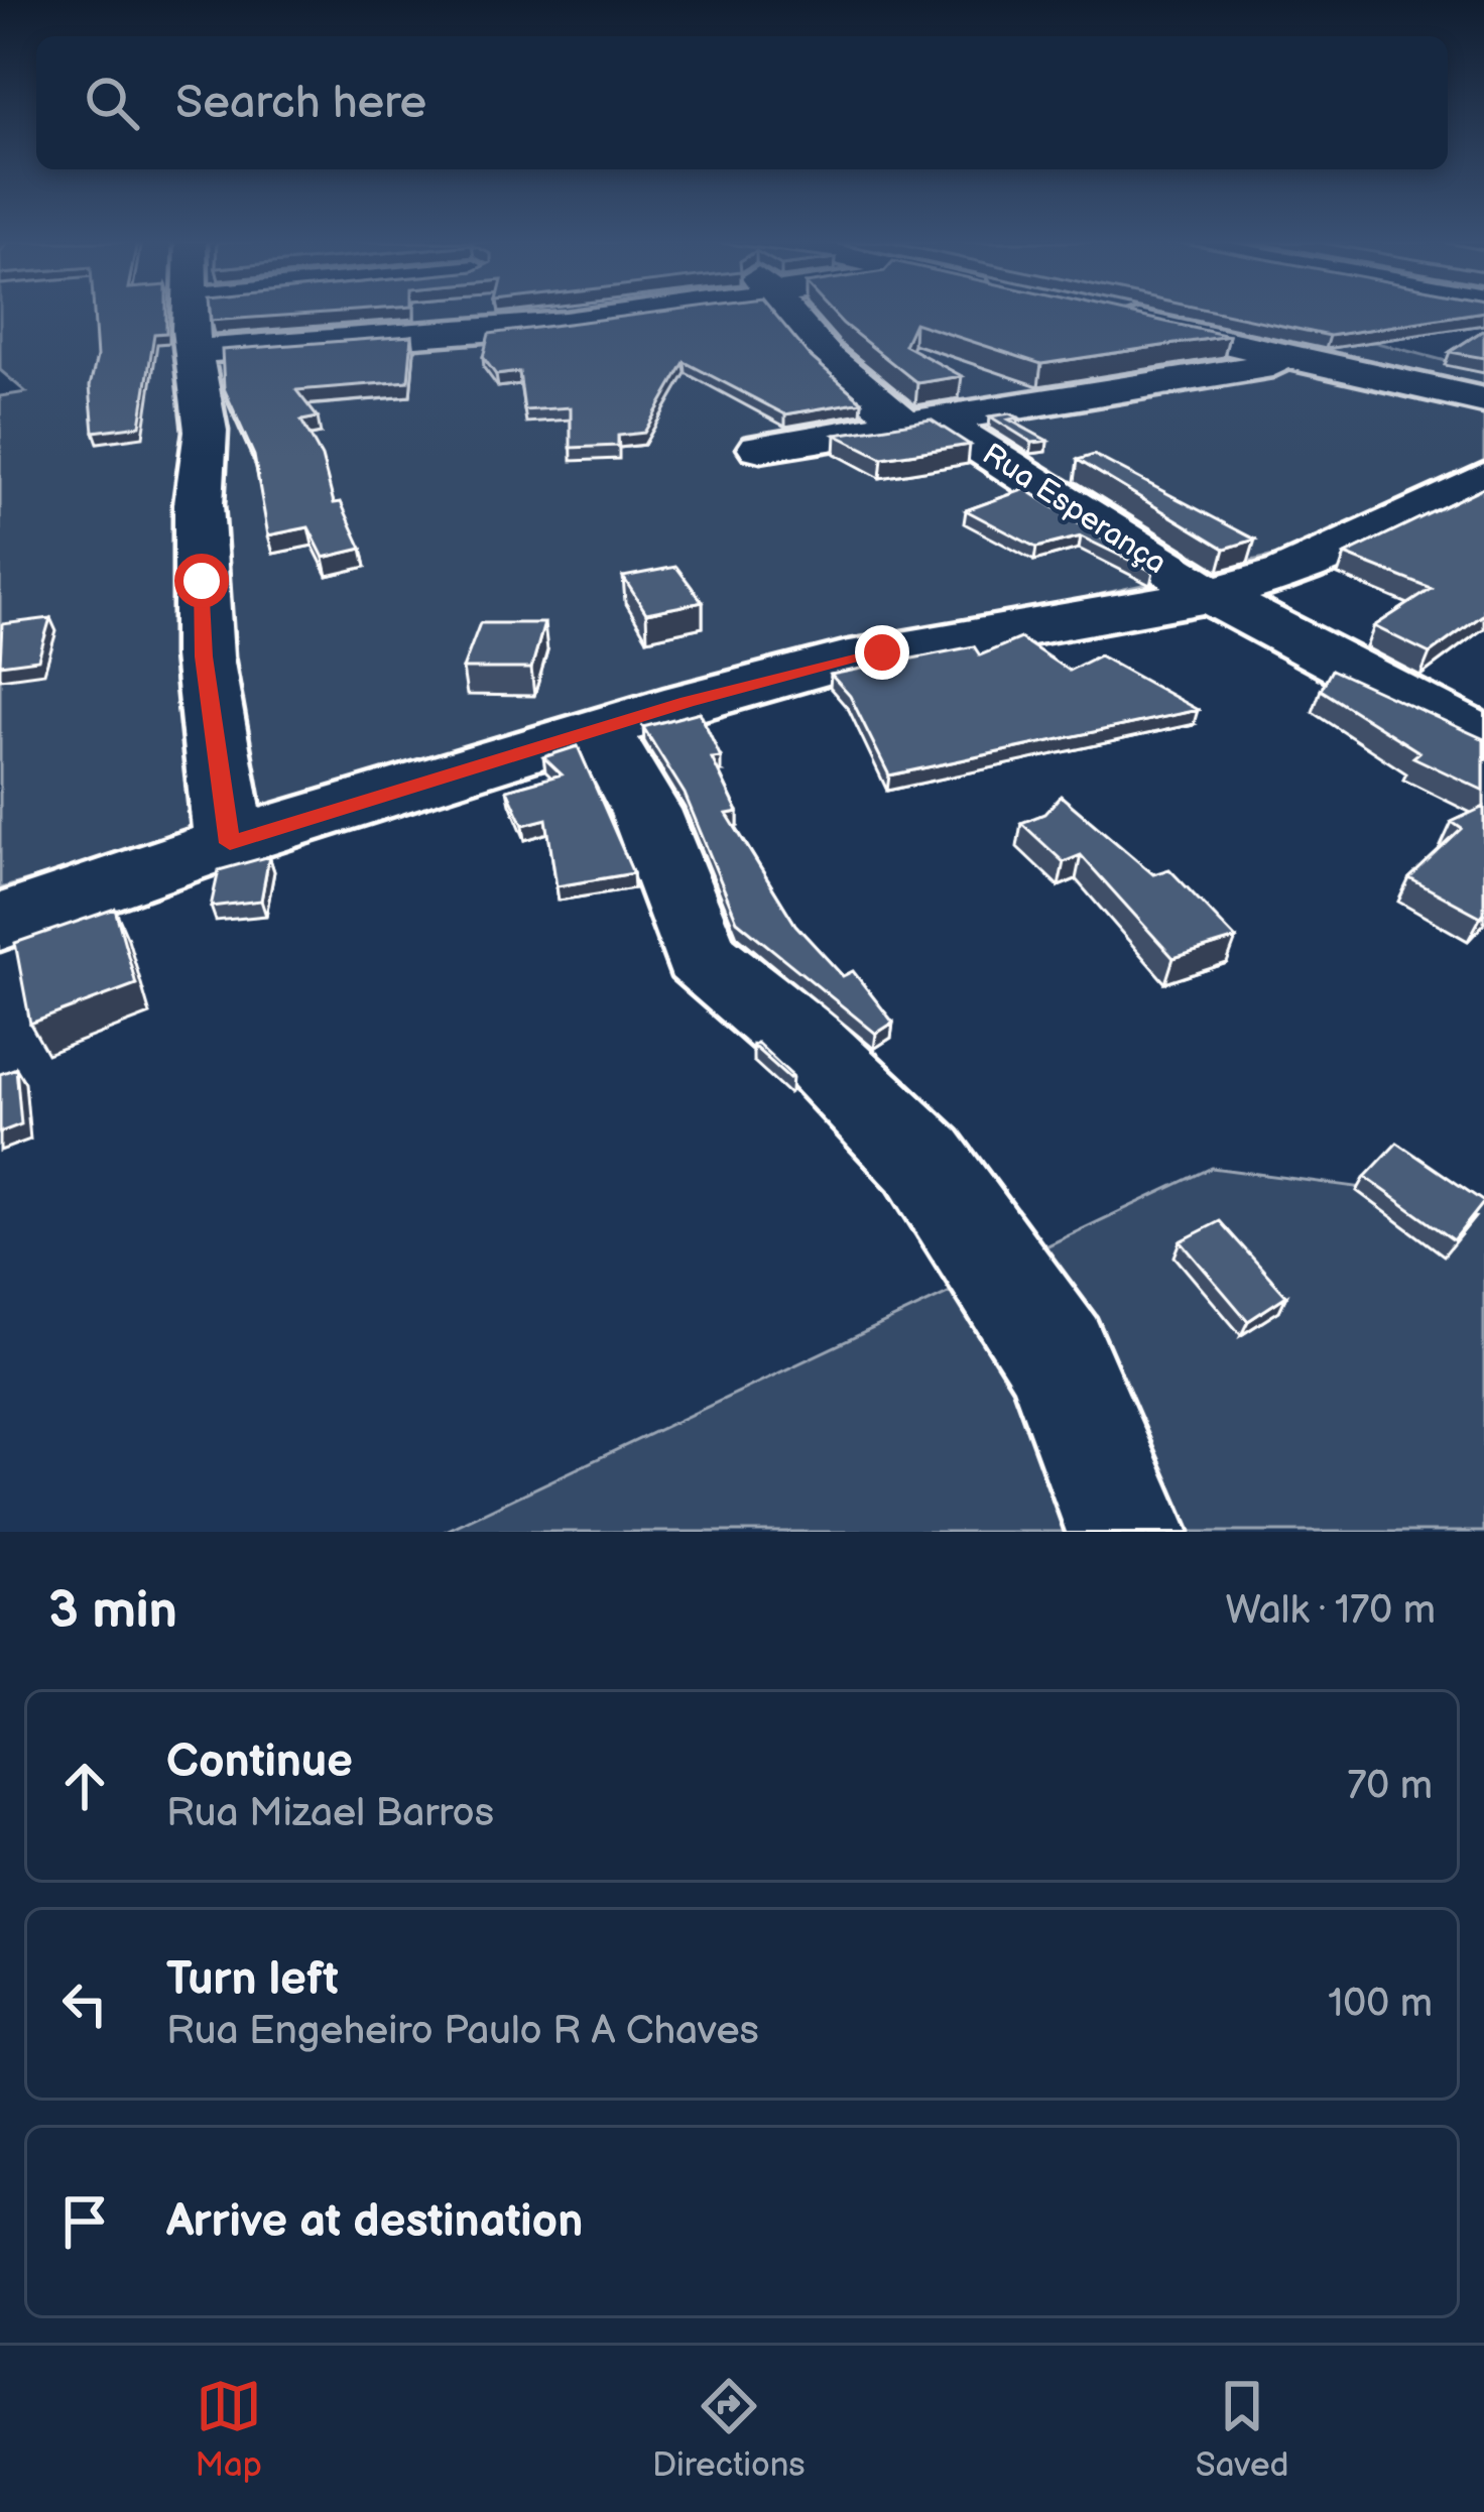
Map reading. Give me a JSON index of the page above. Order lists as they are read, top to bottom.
{
  "streets": {
    "street": ["Rua Esperança"]
  },
  "page": {
    "search": "Search here",
    "heading": ["3 min", "Walk · 170 m"],
    "list": [
      ["Continue", "Rua Mizael Barros", "70 m"],
      ["Turn left", "Rua Engeheiro Paulo R A Chaves", "100 m"],
      "Arrive at destination"
    ],
    "nav": ["Map", "Directions", "Saved"]
  }
}
